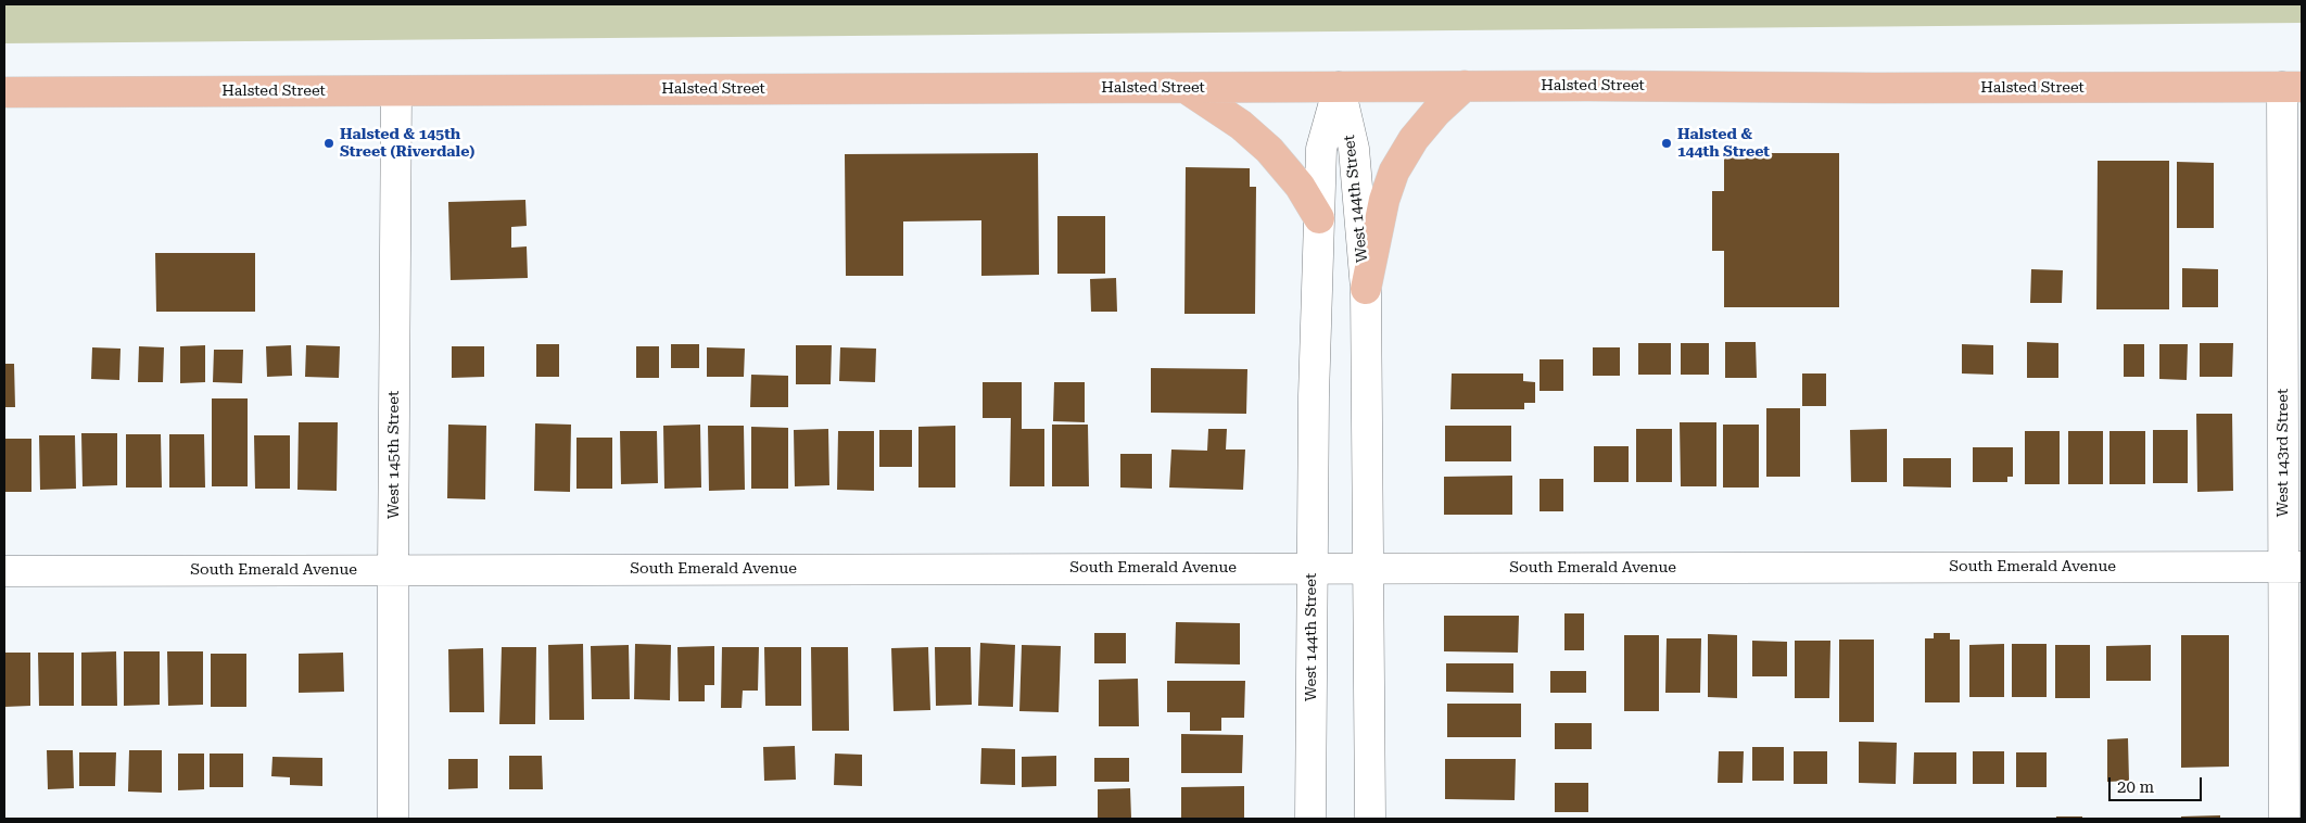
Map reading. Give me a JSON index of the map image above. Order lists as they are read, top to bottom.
{
  "streets": {
    "main road": ["Halsted Street"],
    "street": [
      "West 144th Street",
      "West 143rd Street",
      "West 145th Street",
      "South Emerald Avenue"
    ]
  },
  "crossings": [
    ["Halsted Street", "West 144th Street"],
    ["Halsted Street", "West 143rd Street"],
    ["Halsted Street", "West 145th Street"],
    ["West 144th Street", "South Emerald Avenue"],
    ["West 143rd Street", "South Emerald Avenue"],
    ["West 145th Street", "South Emerald Avenue"]
  ],
  "places": ["Halsted & 145th Street (Riverdale)", "Halsted & 144th Street"],
  "scale_bar": "20 m"
}
